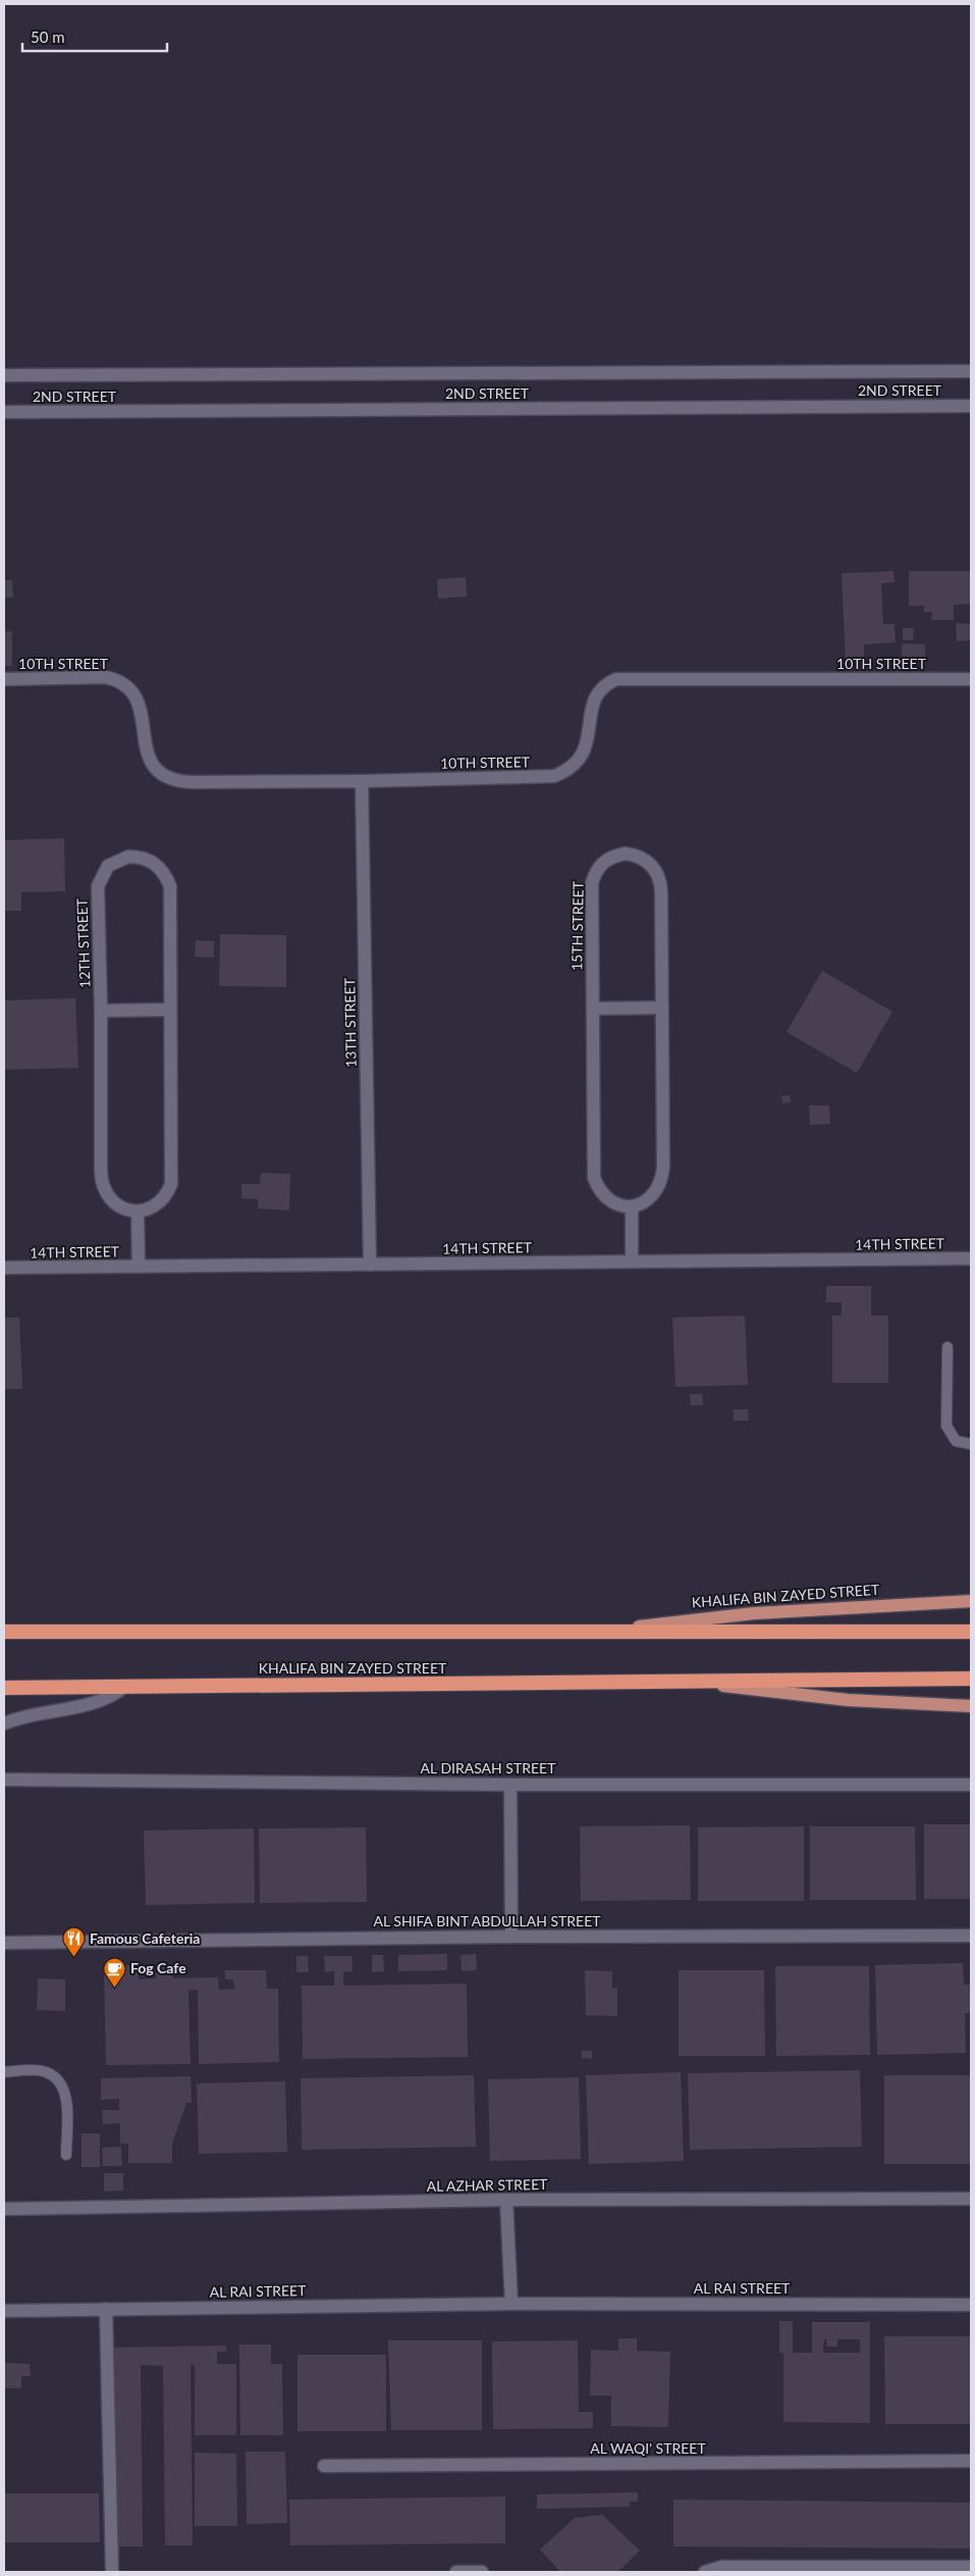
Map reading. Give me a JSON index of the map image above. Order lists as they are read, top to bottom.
{
  "streets": {
    "highway": ["KHALIFA BIN ZAYED STREET"],
    "street": [
      "2ND STREET",
      "10TH STREET",
      "15TH STREET",
      "12TH STREET",
      "13TH STREET",
      "14TH STREET",
      "AL DIRASAH STREET",
      "AL SHIFA BINT ABDULLAH STREET",
      "AL AZHAR STREET",
      "AL RAI STREET",
      "AL WAQI' STREET"
    ]
  },
  "crossings": [
    ["10TH STREET", "13TH STREET"],
    ["13TH STREET", "14TH STREET"]
  ],
  "places": {
    "restaurant": ["Famous Cafeteria"],
    "cafe": ["Fog Cafe"]
  },
  "scale_bar": "50 m"
}
